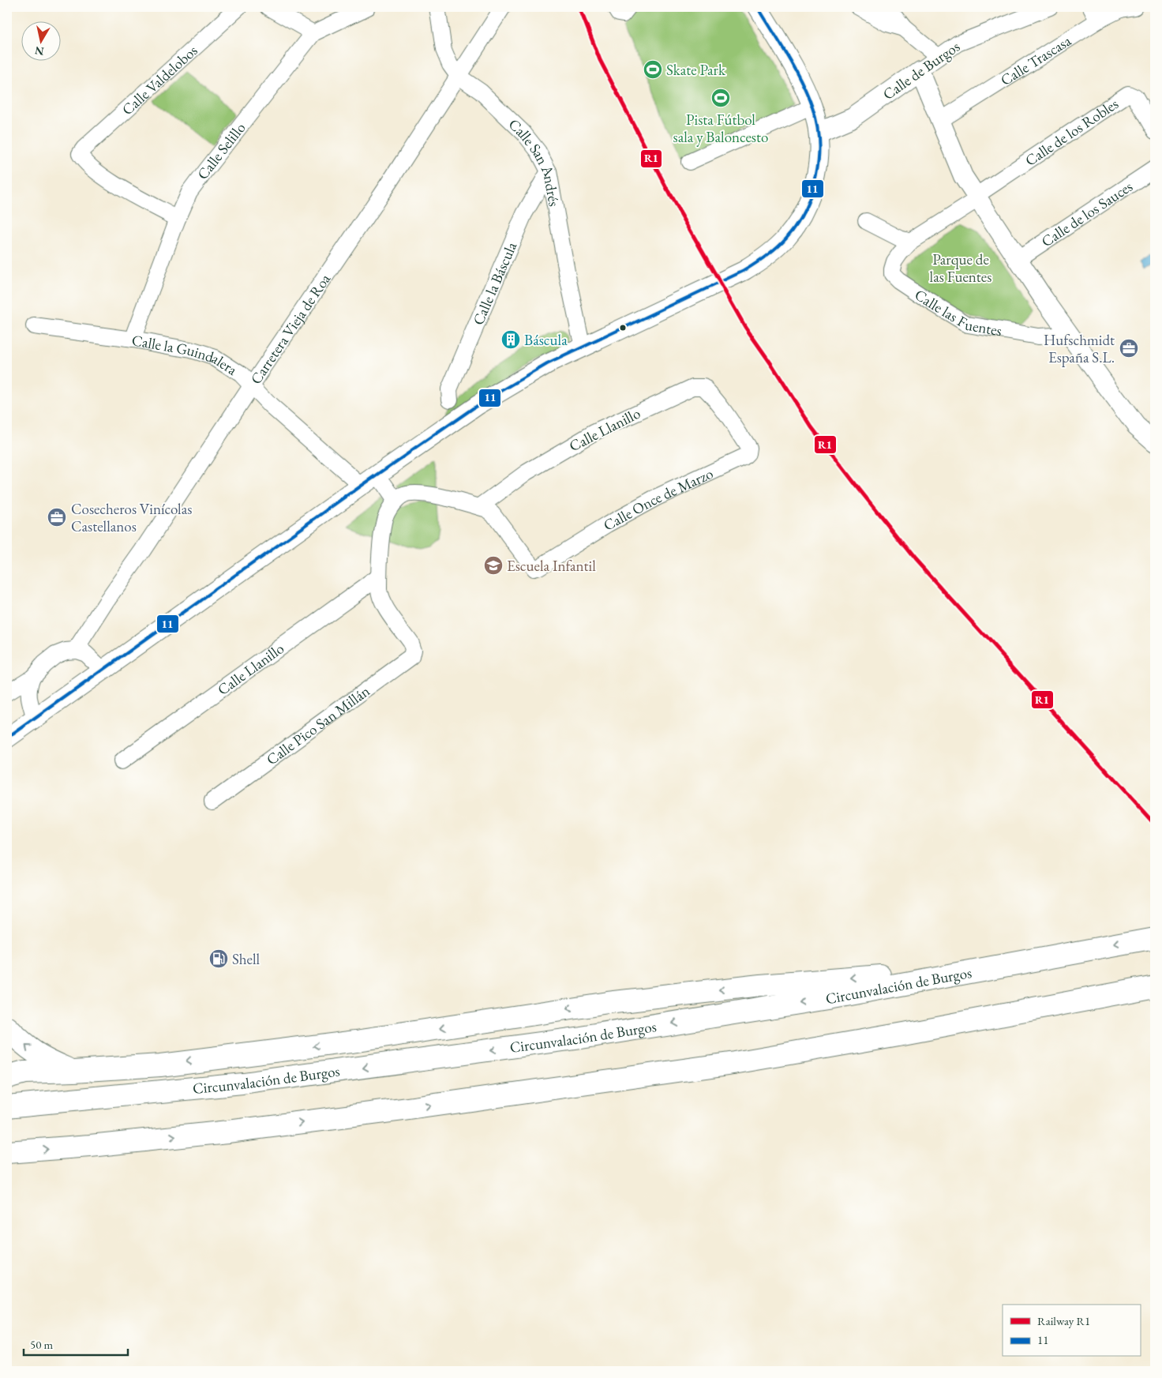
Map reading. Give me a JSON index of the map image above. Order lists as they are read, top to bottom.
{
  "streets": {
    "highway": ["Circunvalación de Burgos"],
    "street": [
      "Calle Trascasa",
      "Calle de Burgos",
      "Calle Valdelobos",
      "Calle de los Robles",
      "Calle Selillo",
      "Calle San Andrés",
      "Calle de los Sauces",
      "Calle la Báscula",
      "Calle las Fuentes",
      "Carretera Vieja de Roa",
      "Calle la Guindalera",
      "Calle Llanillo",
      "Calle Once de Marzo",
      "Calle Pico San Millán"
    ]
  },
  "crossings": [
    ["Calle Valdelobos", "Calle Selillo"],
    ["Calle de los Robles", "Calle las Fuentes"],
    ["Calle Selillo", "Calle la Guindalera"],
    ["Calle San Andrés", "Calle la Báscula"],
    ["Calle San Andrés", "Carretera Vieja de Roa"],
    ["Carretera Vieja de Roa", "Calle la Guindalera"],
    ["Calle Llanillo", "Calle Once de Marzo"],
    ["Calle Llanillo", "Calle Pico San Millán"]
  ],
  "parks": ["Parque de las Fuentes"],
  "places": {
    "sports": ["Skate Park", "Pista Fútbol sala y Baloncesto"],
    "building": ["Báscula"],
    "office": ["Hufschmidt España S.L.", "Cosecheros Vinícolas Castellanos"],
    "school or university": ["Escuela Infantil"],
    "fuel station": ["Shell"]
  },
  "lines": ["rail line R1", "transit line 11"],
  "legend": ["Railway R1", "11"],
  "scale_bar": "50 m",
  "north": "bottom"
}
